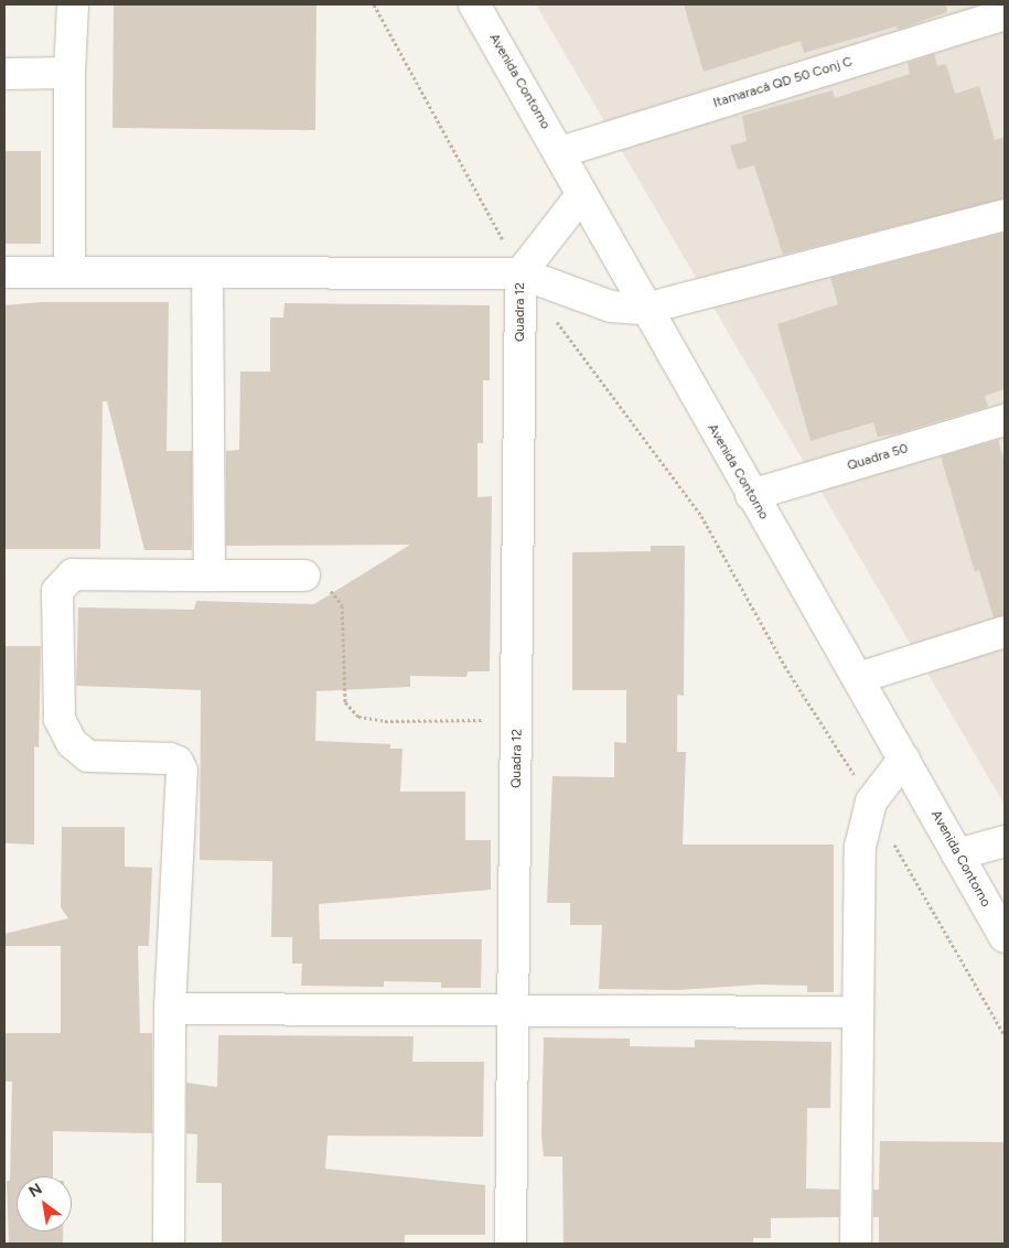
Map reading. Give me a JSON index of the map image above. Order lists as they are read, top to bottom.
{
  "streets": {
    "street": [
      "Avenida Contorno",
      "Itamaracá QD 50 Conj C",
      "Quadra 12",
      "Quadra 50"
    ]
  },
  "crossings": [
    ["Avenida Contorno", "Itamaracá QD 50 Conj C"],
    ["Avenida Contorno", "Quadra 50"]
  ],
  "north": "top left"
}
